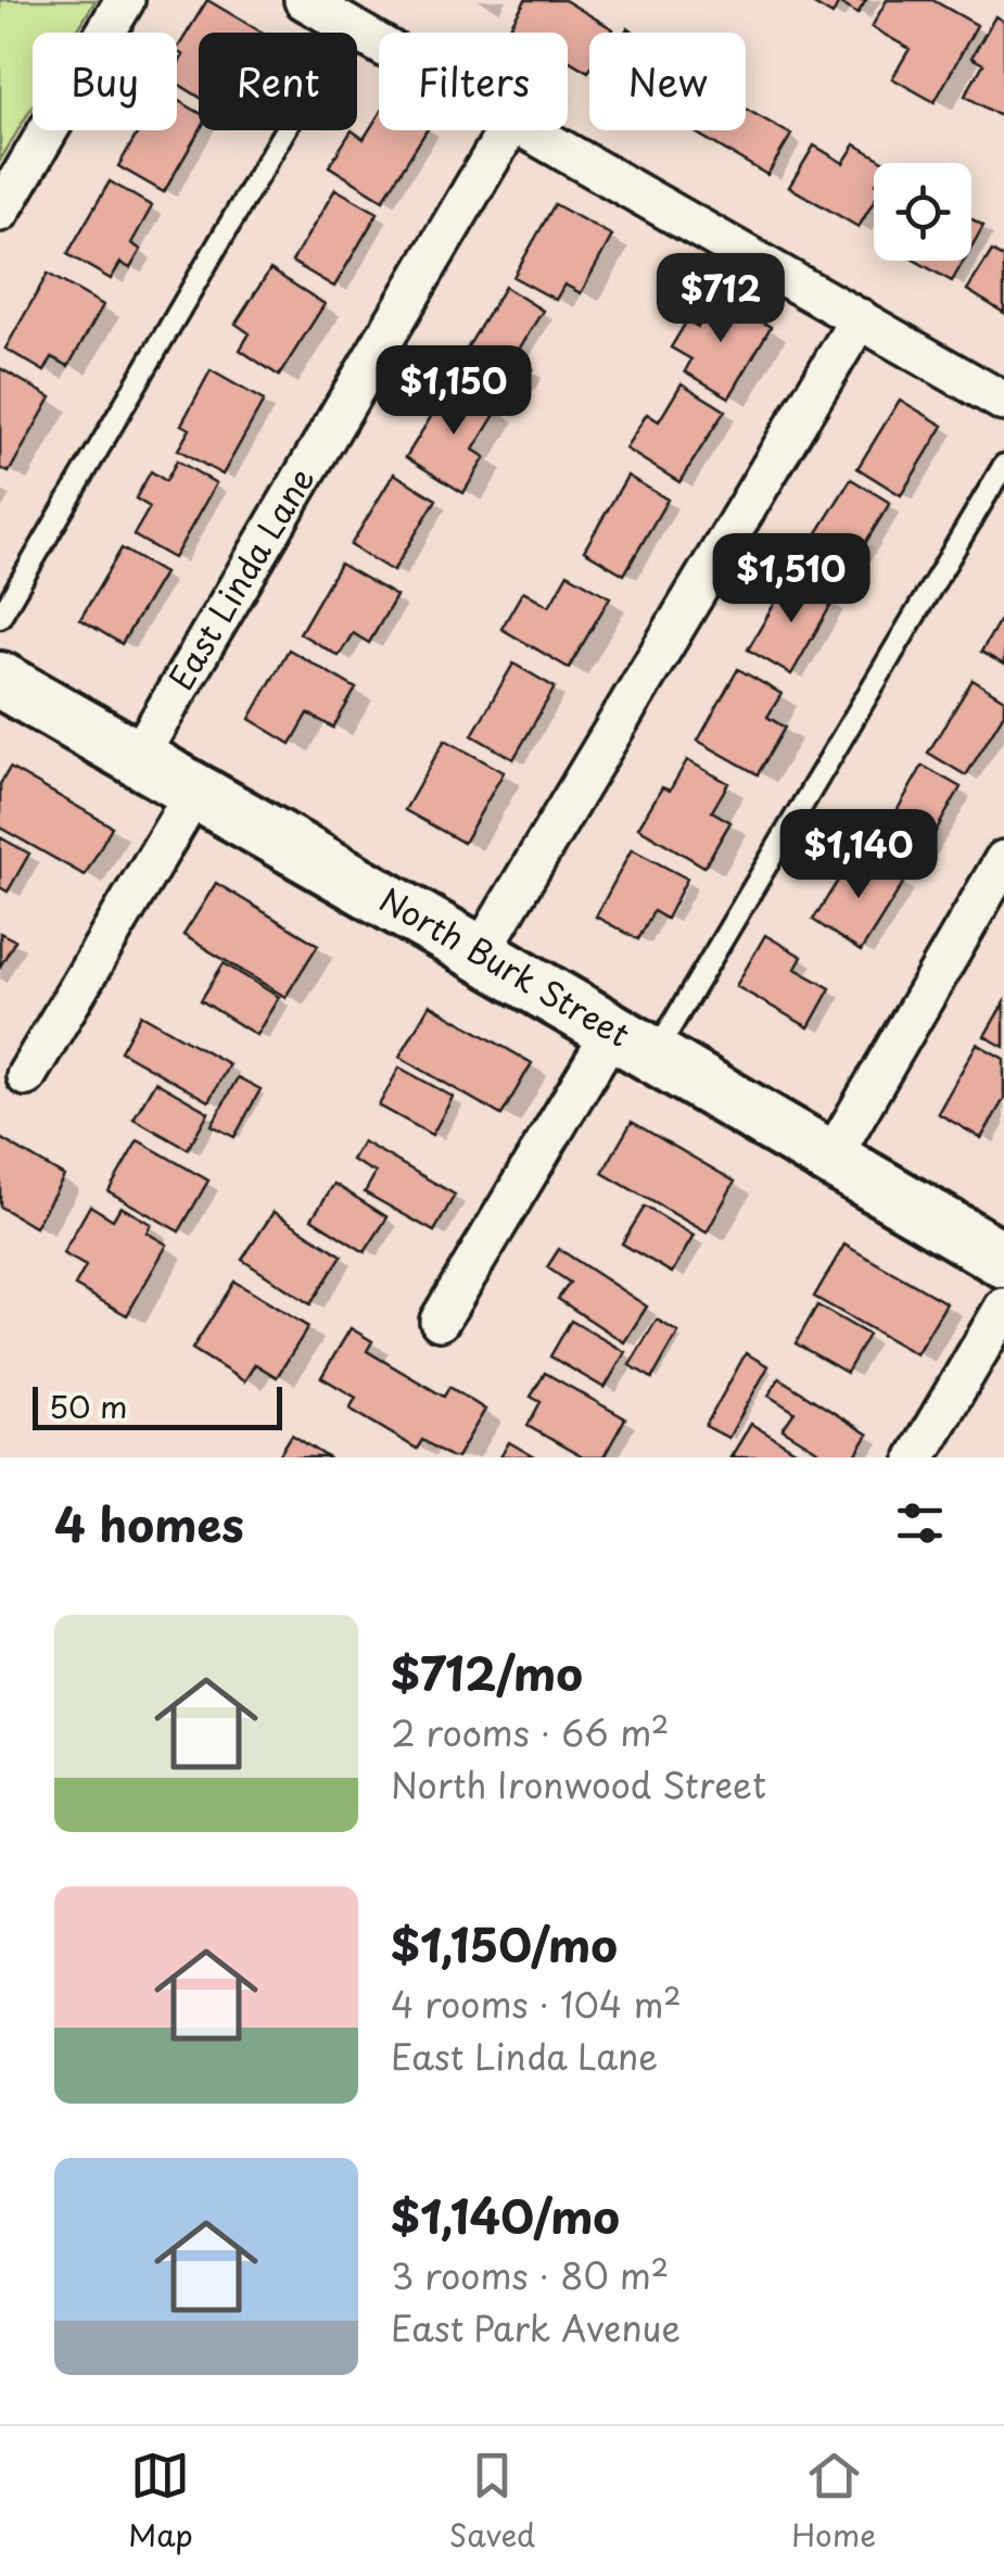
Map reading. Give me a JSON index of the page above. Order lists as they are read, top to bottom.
{
  "streets": {
    "street": ["East Linda Lane", "North Burk Street"]
  },
  "crossings": [
    ["East Linda Lane", "North Burk Street"]
  ],
  "scale_bar": "50 m",
  "page": {
    "chip": [
      "Buy",
      "Rent",
      "Filters",
      "New"
    ],
    "price": [
      "$712",
      "$1,150",
      "$1,510",
      "$1,140"
    ],
    "scale": "50 m",
    "heading": "4 homes",
    "list": [
      {
        "name": "$712/mo",
        "note": "2 rooms · 66 m² · North Ironwood Street"
      },
      {
        "name": "$1,150/mo",
        "note": "4 rooms · 104 m² · East Linda Lane"
      },
      {
        "name": "$1,140/mo",
        "note": "3 rooms · 80 m² · East Park Avenue"
      }
    ],
    "tabs": ["Map", "Saved", "Home"]
  }
}
